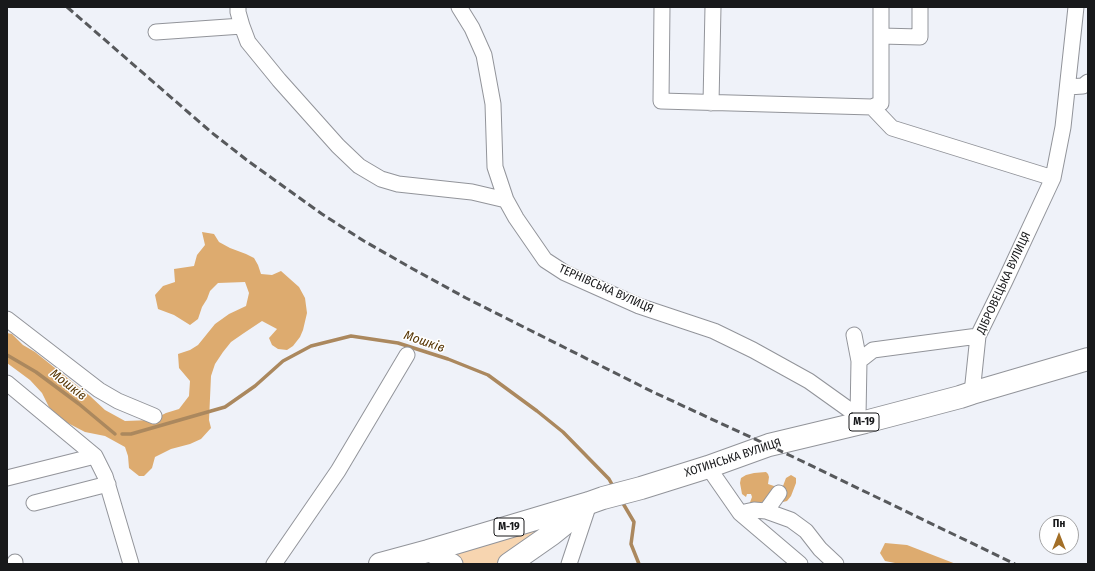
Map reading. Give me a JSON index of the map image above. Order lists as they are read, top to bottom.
{
  "streets": {
    "highway": ["М-19", "ХОТИНСЬКА ВУЛИЦЯ"],
    "street": ["ДІБРОВЕЦЬКА ВУЛИЦЯ", "ТЕРНІВСЬКА ВУЛИЦЯ"]
  },
  "crossings": [
    ["ДІБРОВЕЦЬКА ВУЛИЦЯ", "ХОТИНСЬКА ВУЛИЦЯ"],
    ["ТЕРНІВСЬКА ВУЛИЦЯ", "ХОТИНСЬКА ВУЛИЦЯ"]
  ],
  "water": ["Мошків"],
  "north": "top"
}
